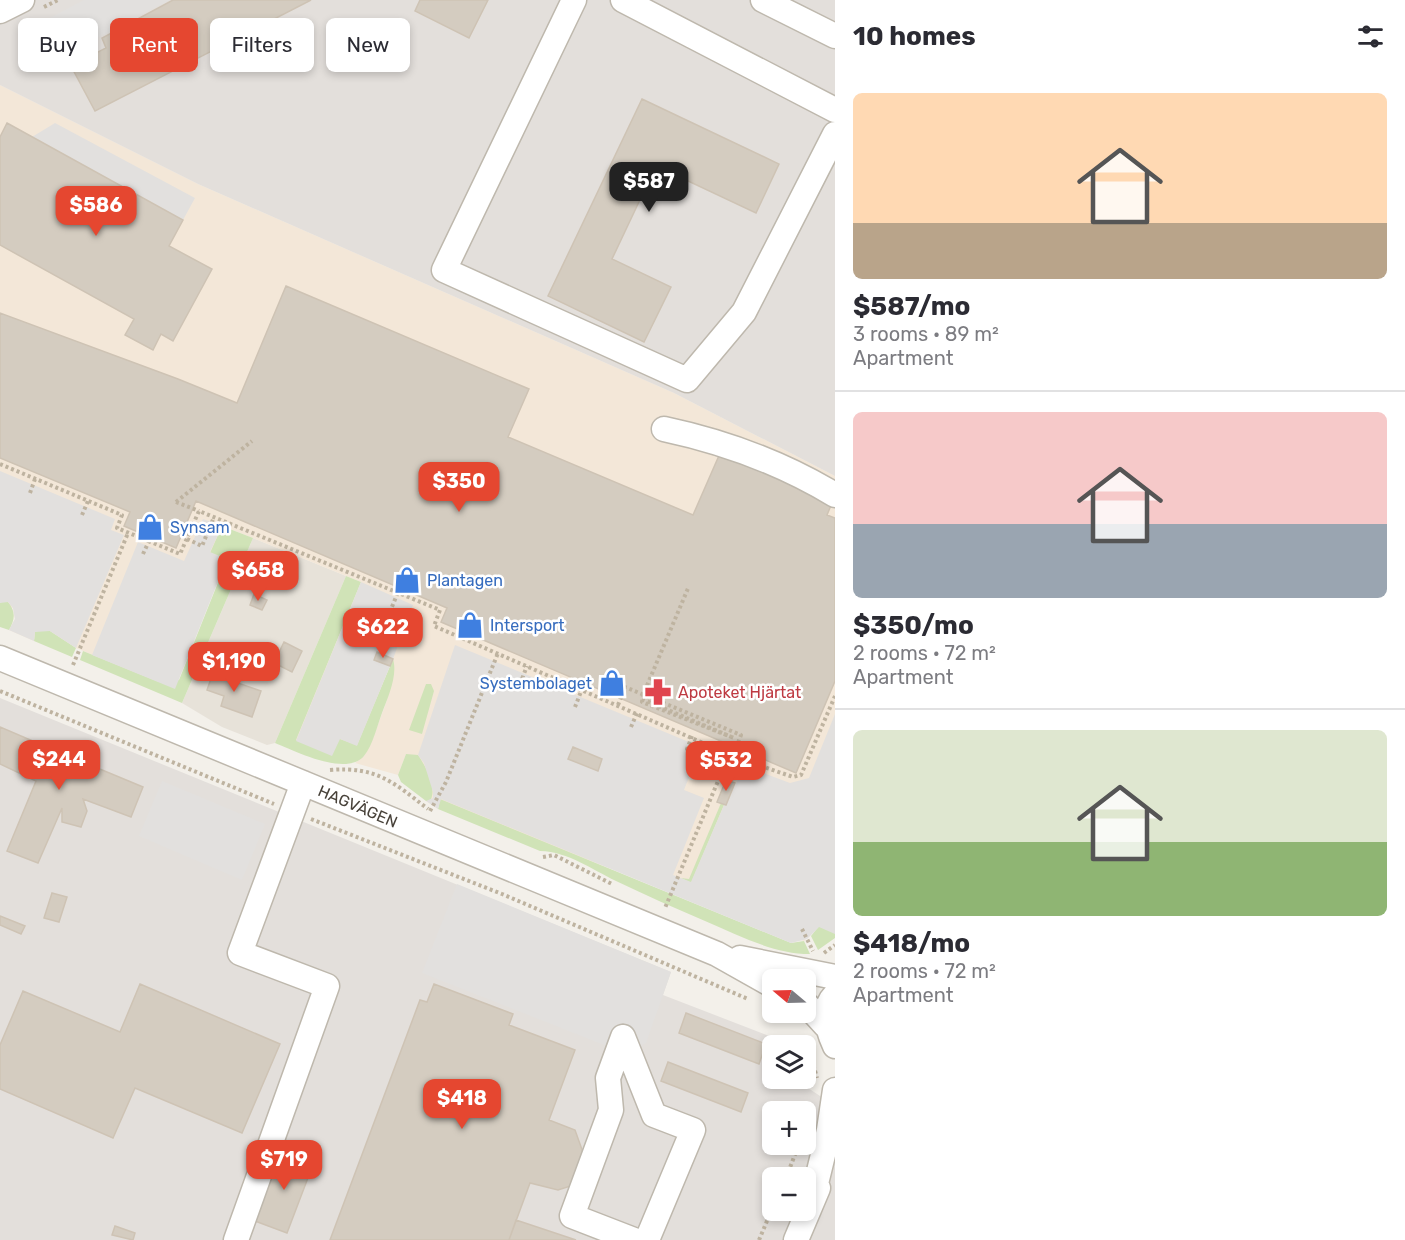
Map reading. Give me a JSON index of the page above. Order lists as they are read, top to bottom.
{
  "streets": {
    "street": ["HAGVÄGEN"]
  },
  "places": {
    "shop": [
      "Synsam",
      "Plantagen",
      "Intersport",
      "Systembolaget"
    ],
    "pharmacy": ["Apoteket Hjärtat"]
  },
  "north": "left",
  "page": {
    "heading": "10 homes",
    "chip": [
      "Buy",
      "Rent",
      "Filters",
      "New"
    ],
    "list": [
      {
        "name": "$587/mo",
        "note": "3 rooms · 89 m² · Apartment"
      },
      {
        "name": "$350/mo",
        "note": "2 rooms · 72 m² · Apartment"
      },
      {
        "name": "$418/mo",
        "note": "2 rooms · 72 m² · Apartment"
      }
    ],
    "price": [
      "$587",
      "$586",
      "$350",
      "$658",
      "$622",
      "$1,190",
      "$244",
      "$532",
      "$418",
      "$719"
    ],
    "map_buttons": ["+", "−"]
  }
}
